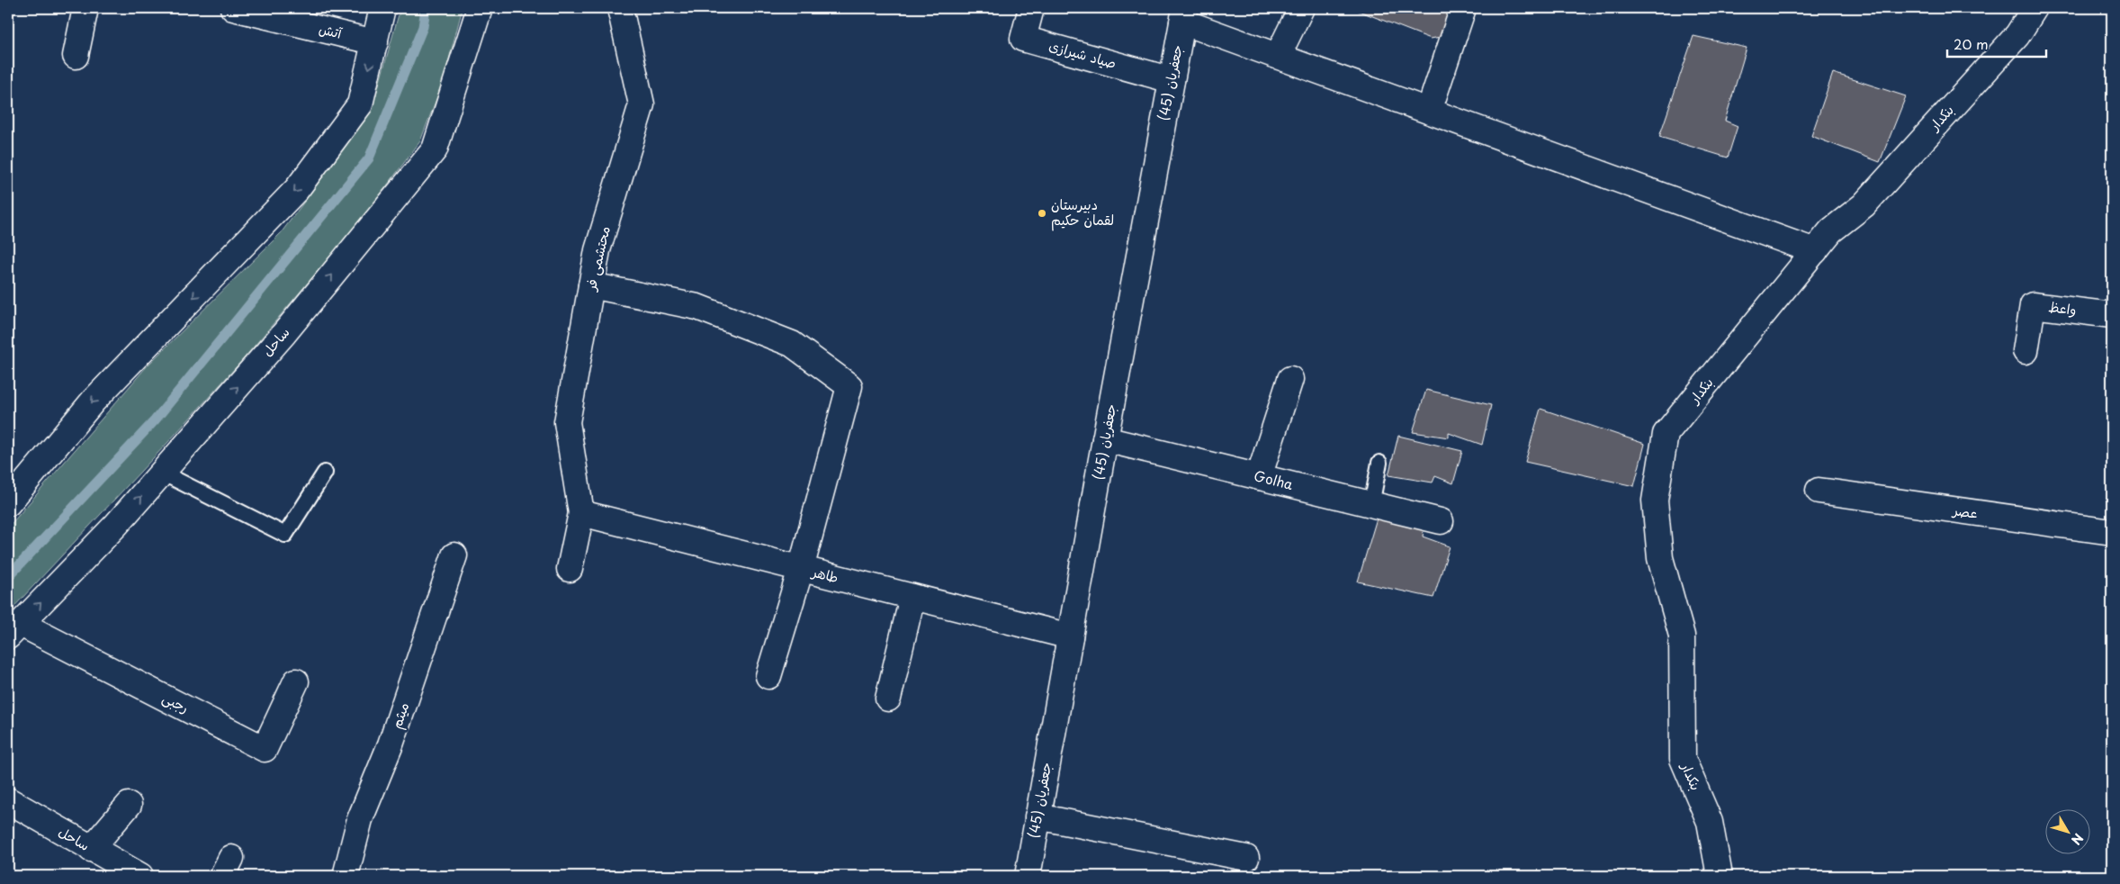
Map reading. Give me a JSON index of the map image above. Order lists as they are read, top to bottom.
{
  "streets": {
    "street": [
      "آتش",
      "صیاد شیرازی",
      "جعفریان (45)",
      "بنکدار",
      "محتشمی فر",
      "واعظ",
      "ساحل",
      "Golha",
      "عصر",
      "طاهر",
      "رجبی",
      "میثم"
    ]
  },
  "crossings": [
    ["صیاد شیرازی", "جعفریان (45)"],
    ["جعفریان (45)", "Golha"],
    ["جعفریان (45)", "طاهر"],
    ["محتشمی فر", "طاهر"],
    ["ساحل", "رجبی"]
  ],
  "places": ["دبیرستان لقمان حکیم"],
  "scale_bar": "20 m",
  "north": "bottom right"
}
